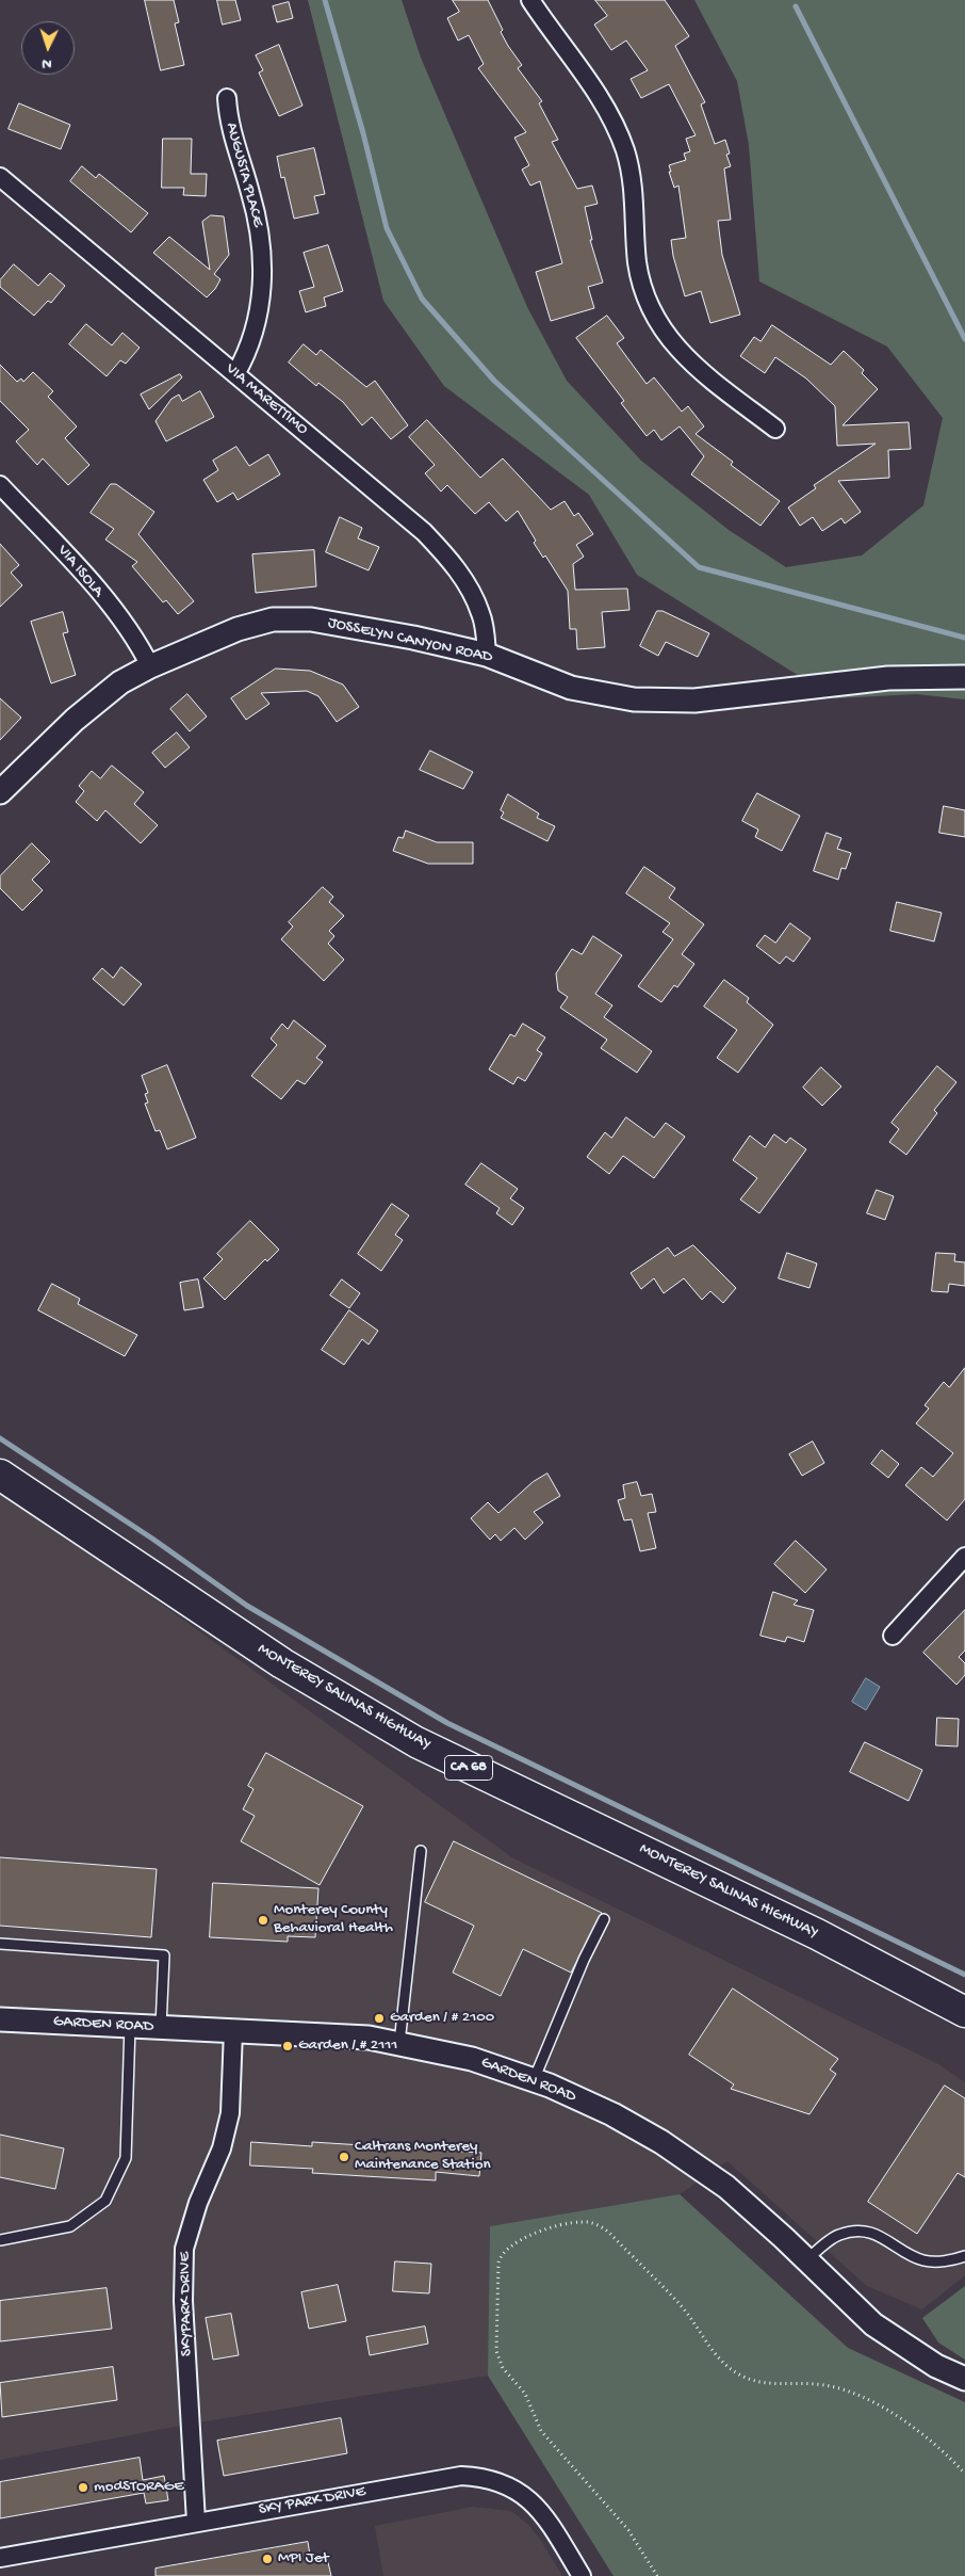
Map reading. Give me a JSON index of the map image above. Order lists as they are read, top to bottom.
{
  "streets": {
    "highway": ["MONTEREY SALINAS HIGHWAY", "CA 68"],
    "street": [
      "AUGUSTA PLACE",
      "VIA MARETTIMO",
      "VIA ISOLA",
      "JOSSELYN CANYON ROAD",
      "GARDEN ROAD",
      "SKYPARK DRIVE",
      "SKY PARK DRIVE"
    ]
  },
  "crossings": [
    ["AUGUSTA PLACE", "VIA MARETTIMO"],
    ["VIA MARETTIMO", "JOSSELYN CANYON ROAD"],
    ["VIA ISOLA", "JOSSELYN CANYON ROAD"],
    ["GARDEN ROAD", "SKYPARK DRIVE"],
    ["SKYPARK DRIVE", "SKY PARK DRIVE"]
  ],
  "places": [
    "Monterey County Behavioral Health",
    "Garden / # 2100",
    "Garden / # 2111",
    "Caltrans Monterey Maintenance Station",
    "modSTORAGE",
    "MPI Jet"
  ],
  "north": "bottom"
}
